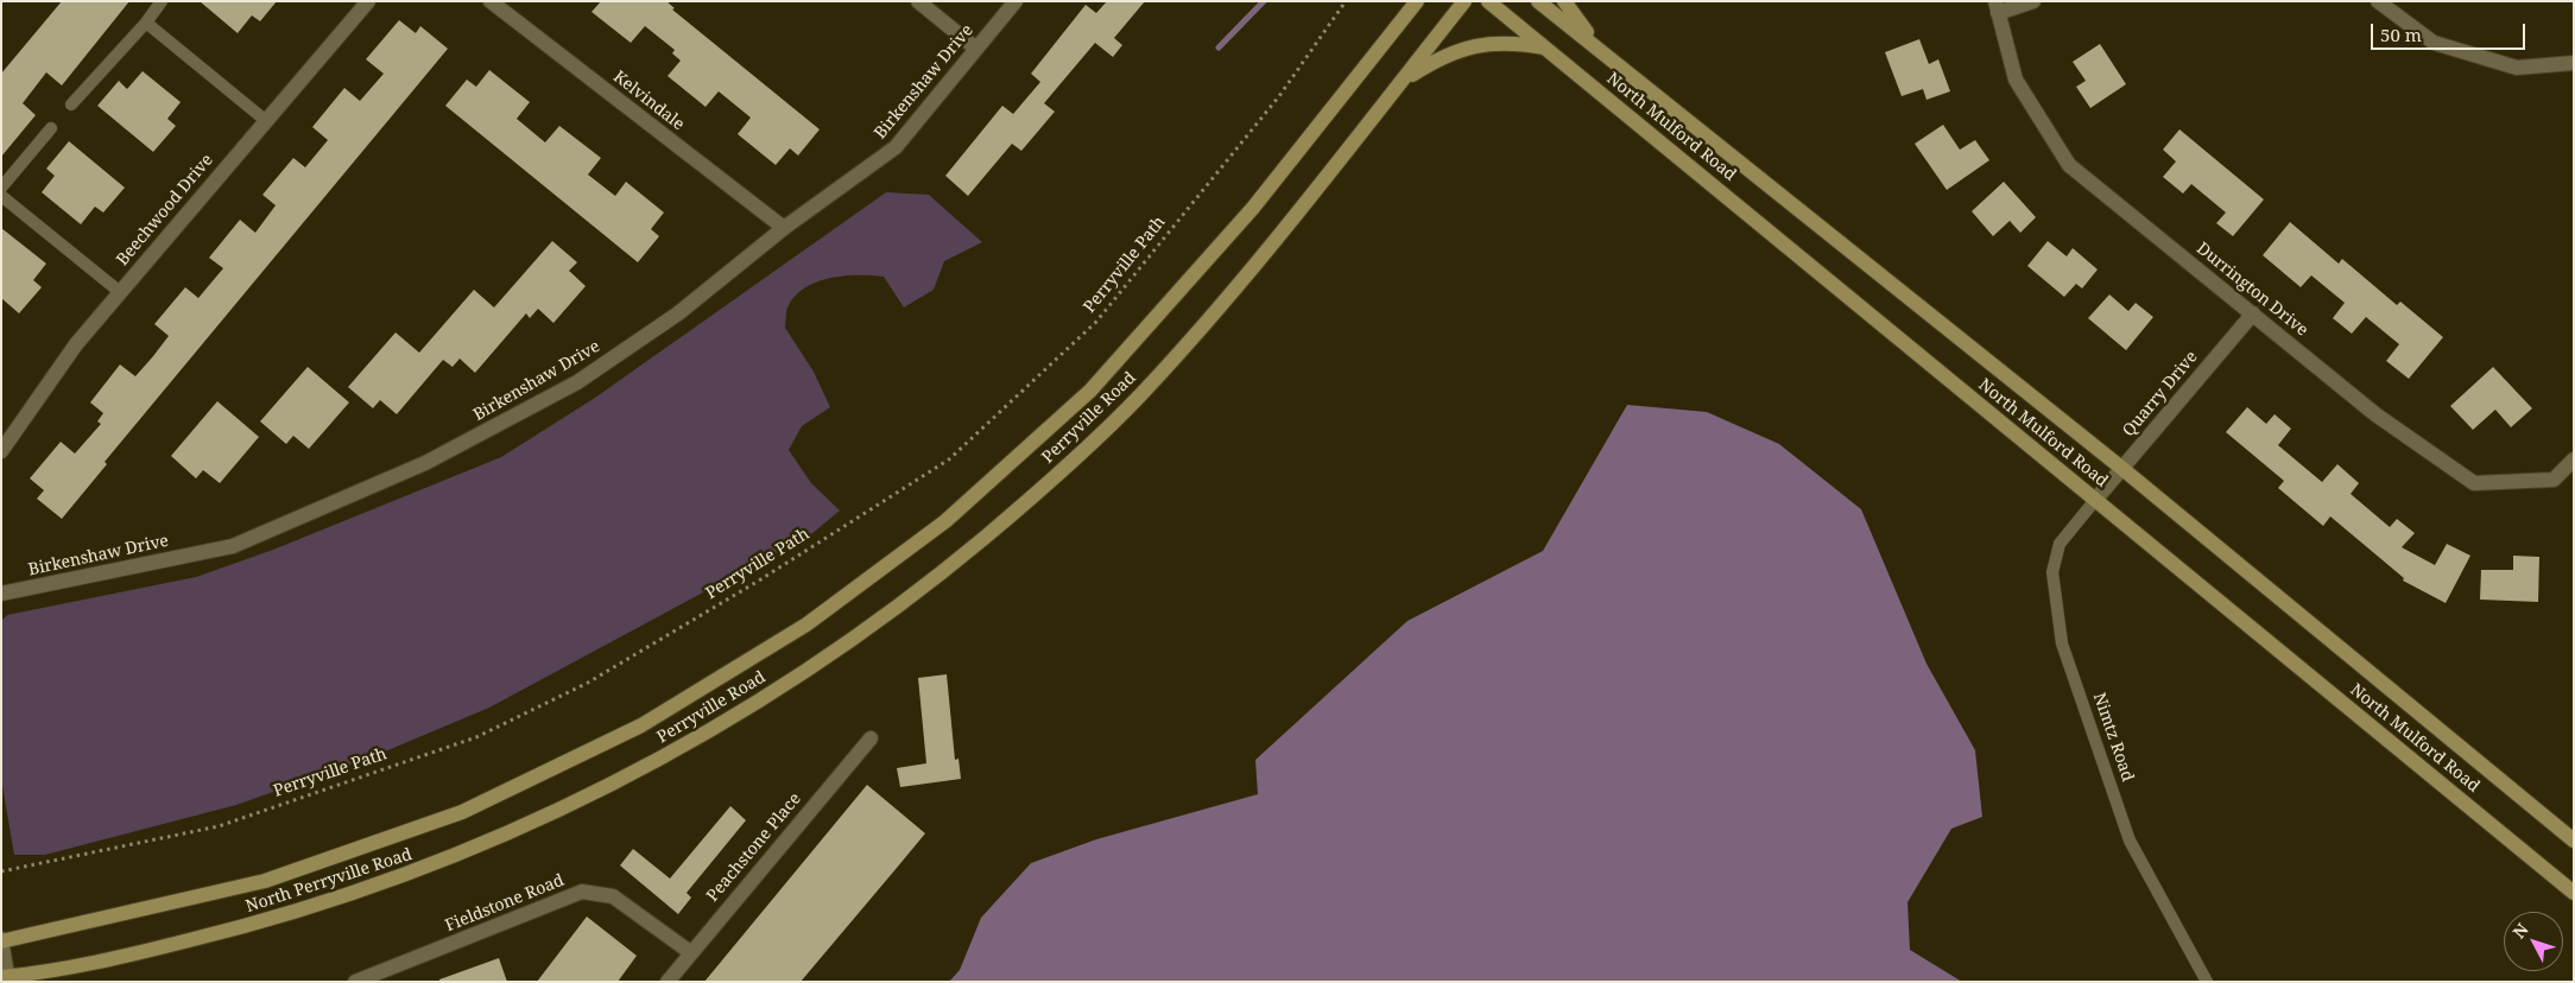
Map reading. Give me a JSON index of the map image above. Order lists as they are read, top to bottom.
{
  "streets": {
    "main road": ["North Mulford Road", "Perryville Road", "North Perryville Road"],
    "street": [
      "Birkenshaw Drive",
      "Kelvindale",
      "Beechwood Drive",
      "Durrington Drive",
      "Quarry Drive",
      "Peachstone Place",
      "Fieldstone Road"
    ],
    "lane": ["Nimtz Road"],
    "path": ["Perryville Path"]
  },
  "crossings": [
    ["Birkenshaw Drive", "Kelvindale"],
    ["North Mulford Road", "Quarry Drive"],
    ["North Mulford Road", "Nimtz Road"],
    ["Durrington Drive", "Quarry Drive"],
    ["Quarry Drive", "Nimtz Road"],
    ["Perryville Road", "North Perryville Road"],
    ["Peachstone Place", "Fieldstone Road"]
  ],
  "scale_bar": "50 m",
  "north": "top left"
}
